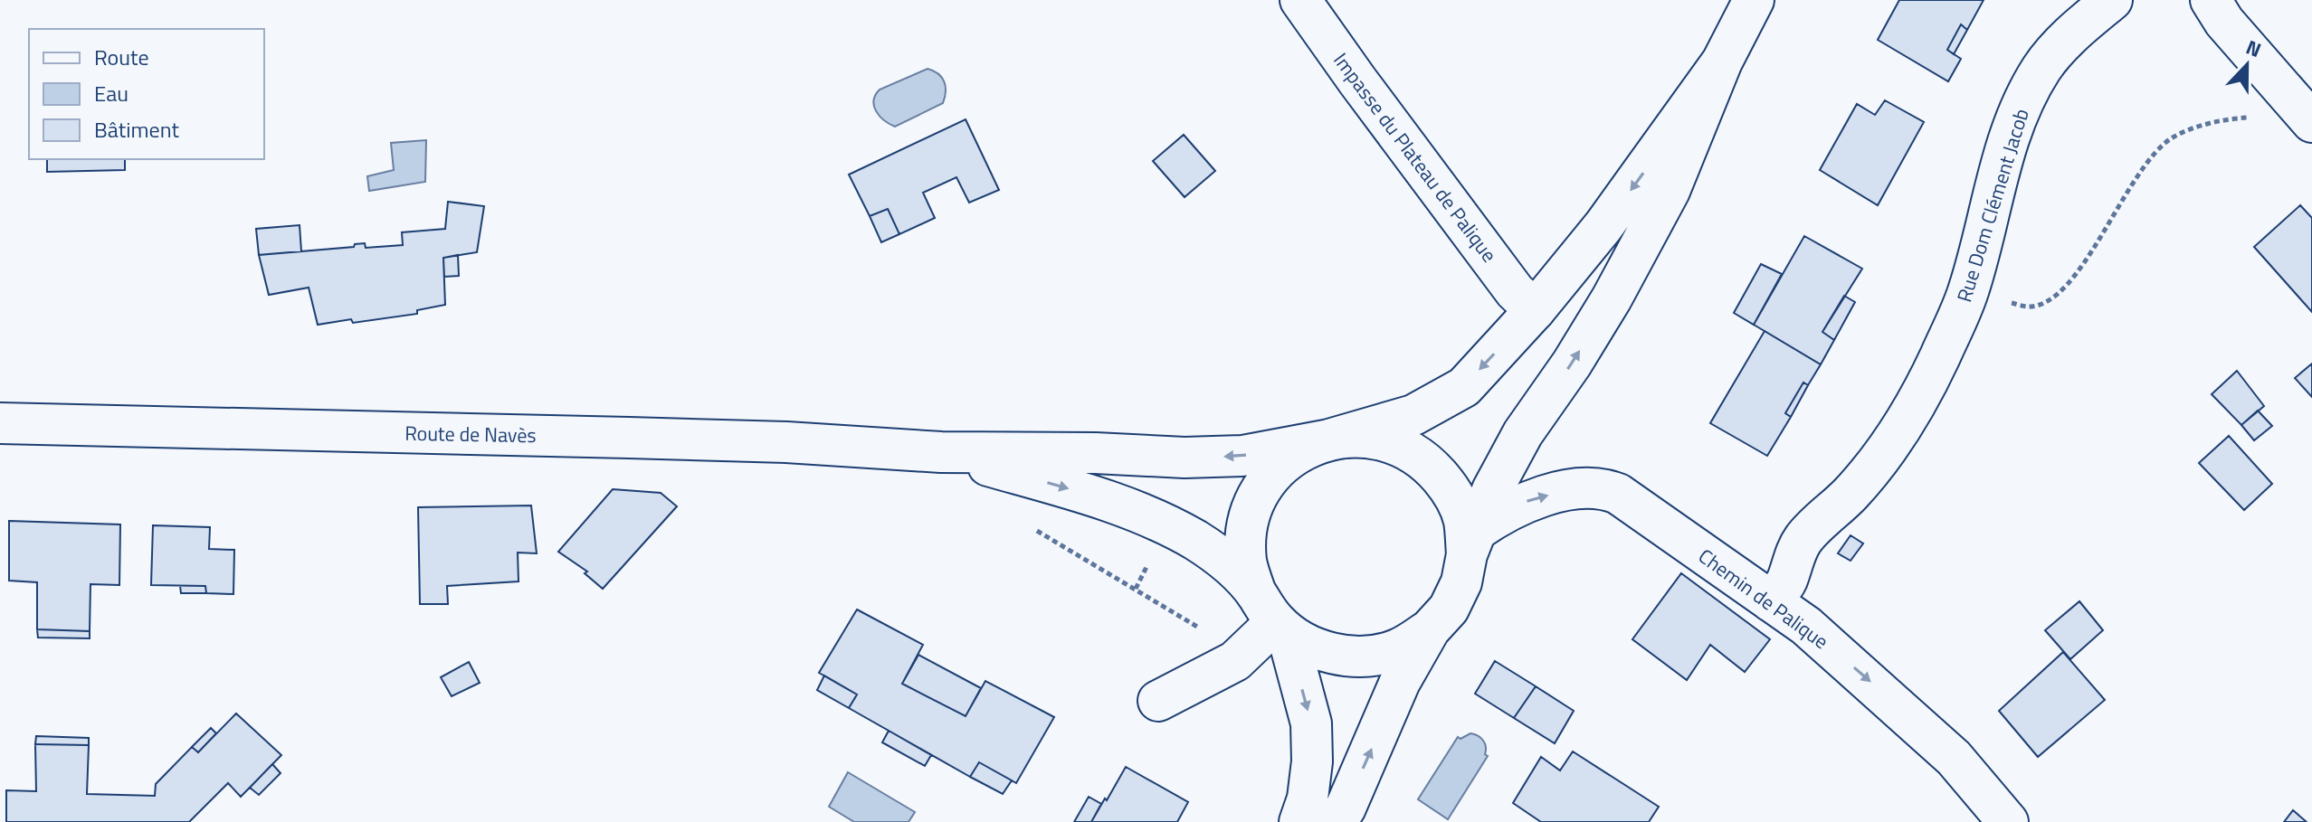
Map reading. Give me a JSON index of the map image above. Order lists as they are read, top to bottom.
{
  "streets": {
    "main road": [
      "Impasse du Plateau de Palique",
      "Rue Dom Clément Jacob",
      "Route de Navès",
      "Chemin de Palique"
    ]
  },
  "crossings": [
    ["Rue Dom Clément Jacob", "Chemin de Palique"]
  ],
  "one_way": ["Chemin de Palique"],
  "legend": ["Route", "Eau", "Bâtiment"],
  "north": "top"
}
